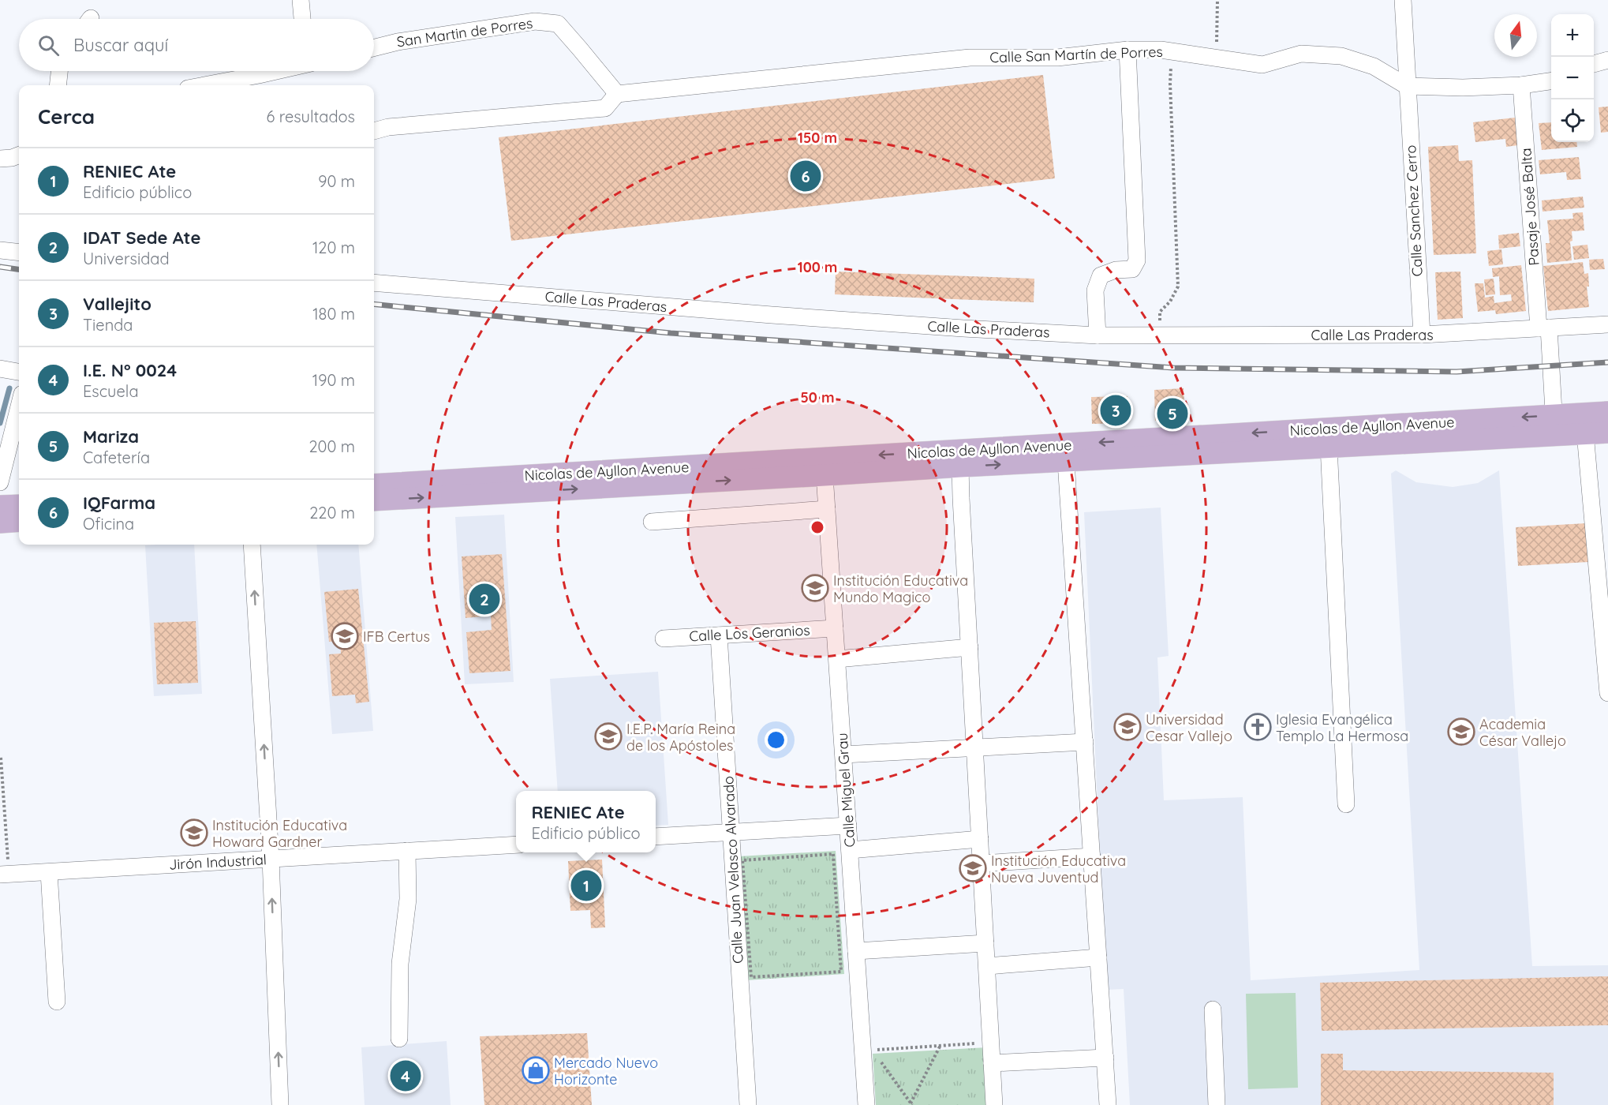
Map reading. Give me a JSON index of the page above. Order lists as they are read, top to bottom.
{
  "streets": {
    "main road": ["Nicolas de Ayllon Avenue"],
    "street": [
      "San Martin de Porres",
      "Calle San Martín de Porres",
      "Pasaje José Balta",
      "Calle Sanchez Cerro",
      "Calle Las Praderas",
      "Calle Los Geranios",
      "Calle Miguel Grau",
      "Jirón Industrial",
      "Calle Juan Velasco Alvarado"
    ]
  },
  "crossings": [
    ["San Martin de Porres", "Calle San Martín de Porres"],
    ["Calle San Martín de Porres", "Pasaje José Balta"],
    ["Calle San Martín de Porres", "Calle Sanchez Cerro"],
    ["Pasaje José Balta", "Calle Las Praderas"],
    ["Pasaje José Balta", "Nicolas de Ayllon Avenue"],
    ["Calle Sanchez Cerro", "Calle Las Praderas"],
    ["Nicolas de Ayllon Avenue", "Calle Miguel Grau"],
    ["Calle Los Geranios", "Calle Miguel Grau"],
    ["Calle Los Geranios", "Calle Juan Velasco Alvarado"]
  ],
  "places": {
    "school or university": [
      "Institución Educativa Mundo Magico",
      "IFB Certus",
      "Universidad Cesar Vallejo",
      "Academia César Vallejo",
      "I.E.P. María Reina de los Apóstoles",
      "Institución Educativa Howard Gardner",
      "Institución Educativa Nueva Juventud"
    ],
    "church": ["Iglesia Evangélica Templo La Hermosa"],
    "shop": ["Mercado Nuevo Horizonte"]
  },
  "north": "top",
  "page": {
    "map_buttons": ["+", "−"],
    "search": "Buscar aquí",
    "heading": ["Cerca", "6 resultados"],
    "list": [
      {
        "mark": "1",
        "name": "RENIEC Ate",
        "note": "Edificio público",
        "value": "90 m"
      },
      {
        "mark": "2",
        "name": "IDAT Sede Ate",
        "note": "Universidad",
        "value": "120 m"
      },
      {
        "mark": "3",
        "name": "Vallejito",
        "note": "Tienda",
        "value": "180 m"
      },
      {
        "mark": "4",
        "name": "I.E. N° 0024",
        "note": "Escuela",
        "value": "190 m"
      },
      {
        "mark": "5",
        "name": "Mariza",
        "note": "Cafetería",
        "value": "200 m"
      },
      {
        "mark": "6",
        "name": "IQFarma",
        "note": "Oficina",
        "value": "220 m"
      }
    ],
    "pins": [
      "6",
      "3",
      "5",
      "2",
      "1",
      "4"
    ],
    "popup": ["RENIEC Ate", "Edificio público"]
  },
  "rings": ["150 m", "100 m", "50 m"]
}
